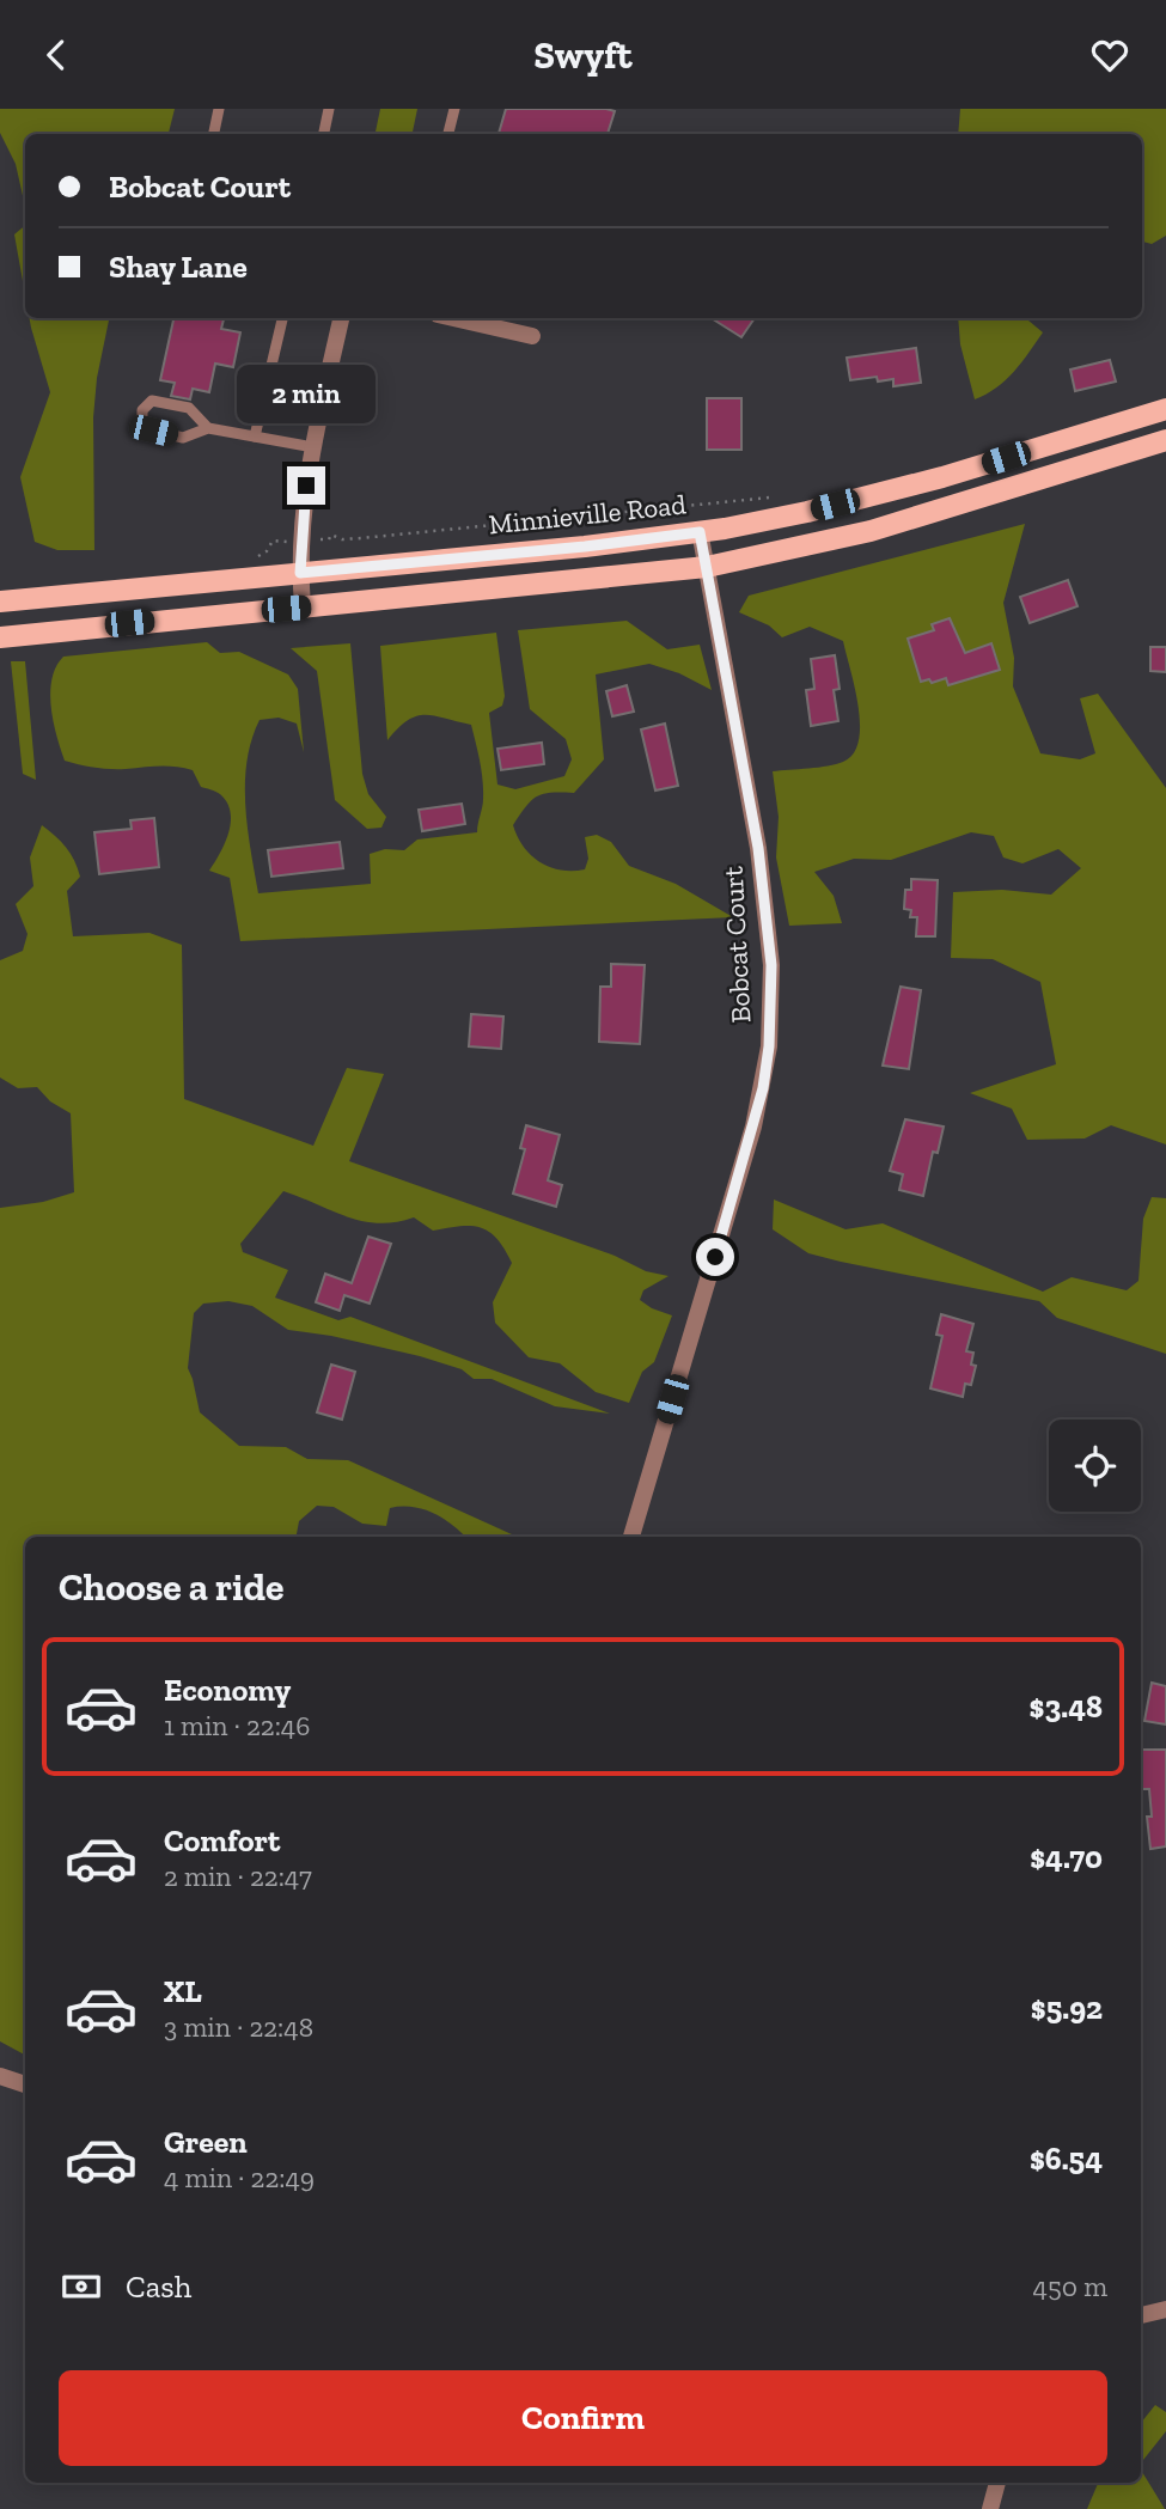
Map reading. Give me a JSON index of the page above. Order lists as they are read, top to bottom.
{
  "streets": {
    "main road": ["Minnieville Road"],
    "street": ["Bobcat Court"]
  },
  "crossings": [
    ["Minnieville Road", "Bobcat Court"]
  ],
  "page": {
    "header": "Swyft",
    "banner": ["Bobcat Court", "Shay Lane"],
    "bubble": "2 min",
    "heading": "Choose a ride",
    "list": [
      {
        "name": "Economy",
        "note": "1 min · 22:46",
        "value": "$3.48"
      },
      {
        "name": "Comfort",
        "note": "2 min · 22:47",
        "value": "$4.70"
      },
      {
        "name": "XL",
        "note": "3 min · 22:48",
        "value": "$5.92"
      },
      {
        "name": "Green",
        "note": "4 min · 22:49",
        "value": "$6.54"
      }
    ],
    "pay": ["Cash", "450 m"],
    "buttons": "Confirm"
  }
}
